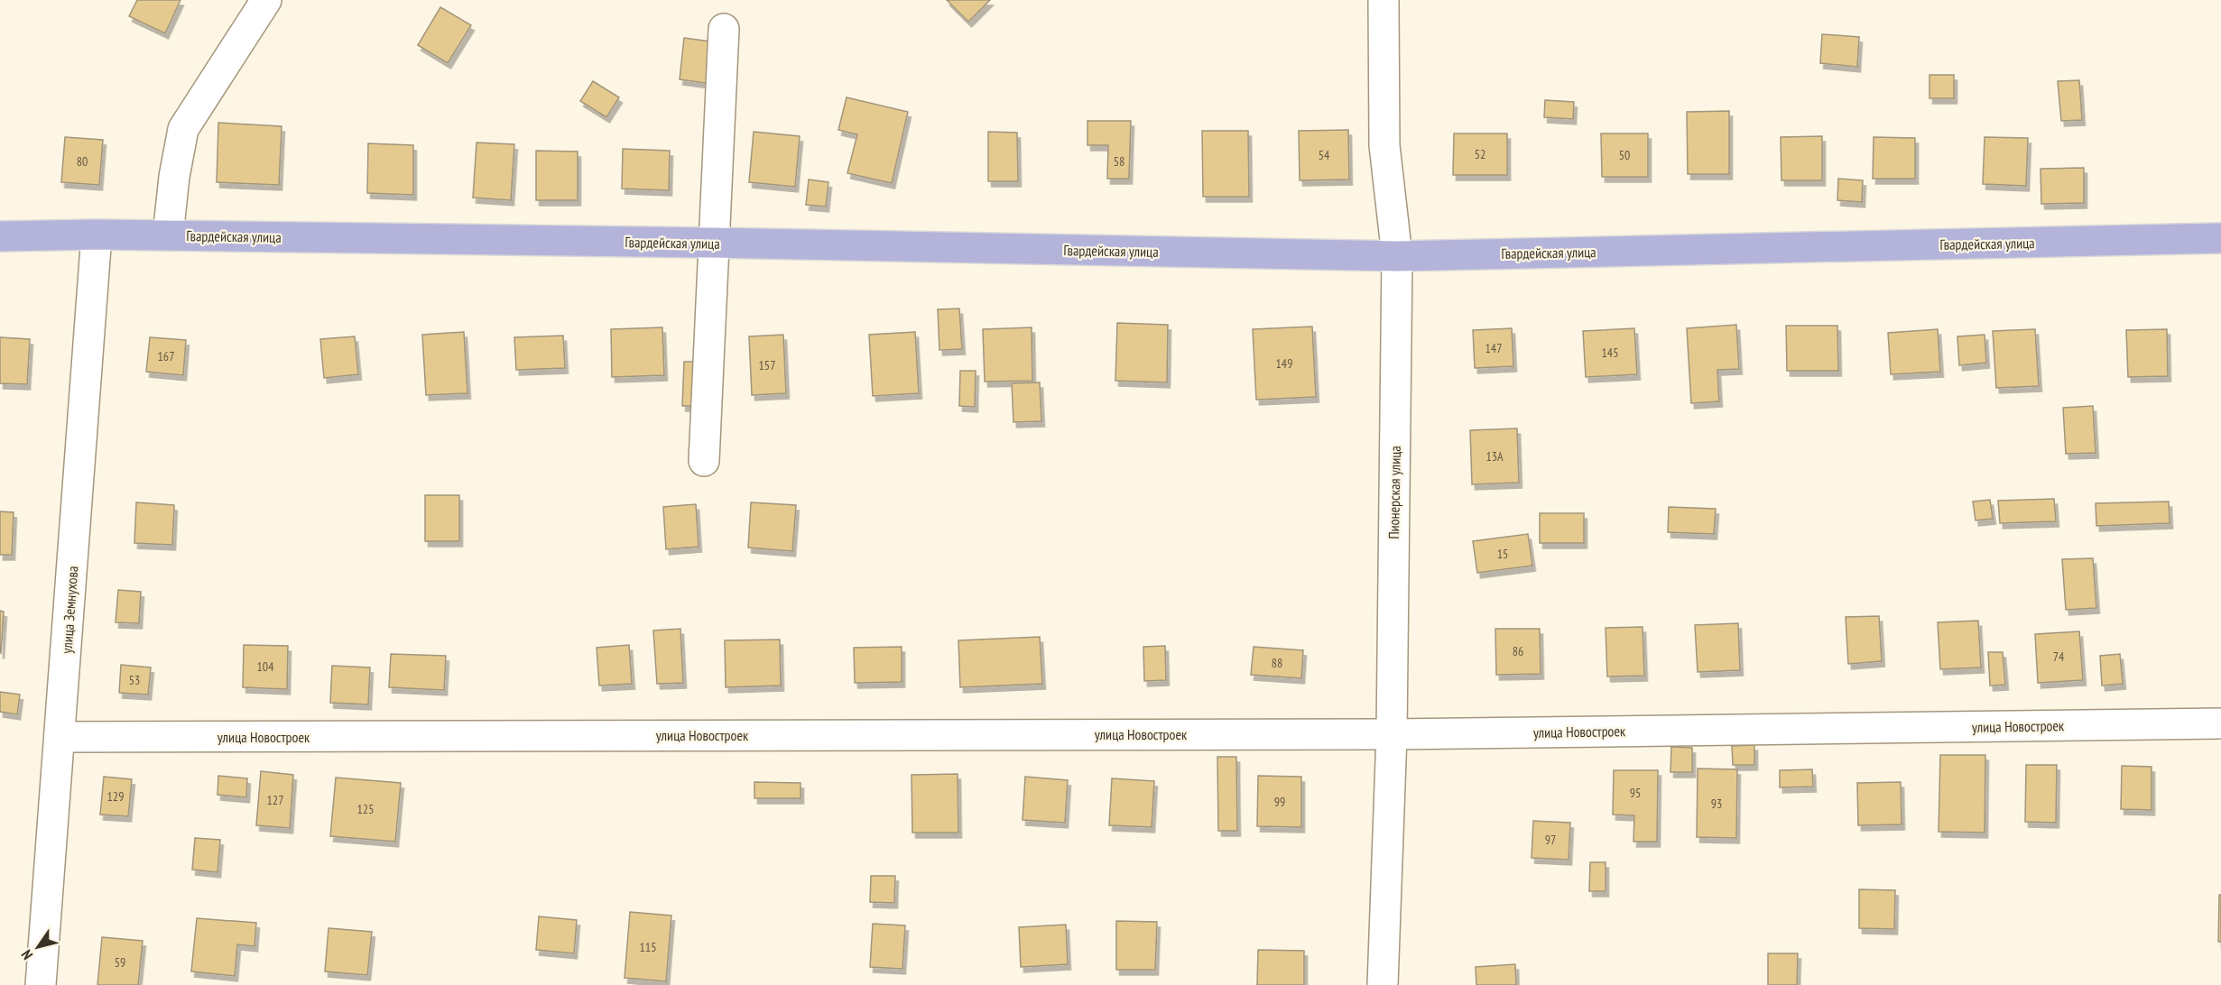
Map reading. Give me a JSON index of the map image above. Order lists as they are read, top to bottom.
{
  "streets": {
    "main road": ["Гвардейская улица"],
    "street": ["Пионерская улица", "улица Земнухова", "улица Новостроек"]
  },
  "crossings": [
    ["Гвардейская улица", "Пионерская улица"],
    ["Гвардейская улица", "улица Земнухова"],
    ["Пионерская улица", "улица Новостроек"],
    ["улица Земнухова", "улица Новостроек"]
  ],
  "house_numbers": [
    "52",
    "54",
    "50",
    "80",
    "58",
    "147",
    "145",
    "167",
    "149",
    "157",
    "13А",
    "15",
    "86",
    "74",
    "88",
    "104",
    "53",
    "95",
    "129",
    "127",
    "99",
    "93",
    "125",
    "97",
    "115",
    "59"
  ],
  "north": "bottom left"
}
